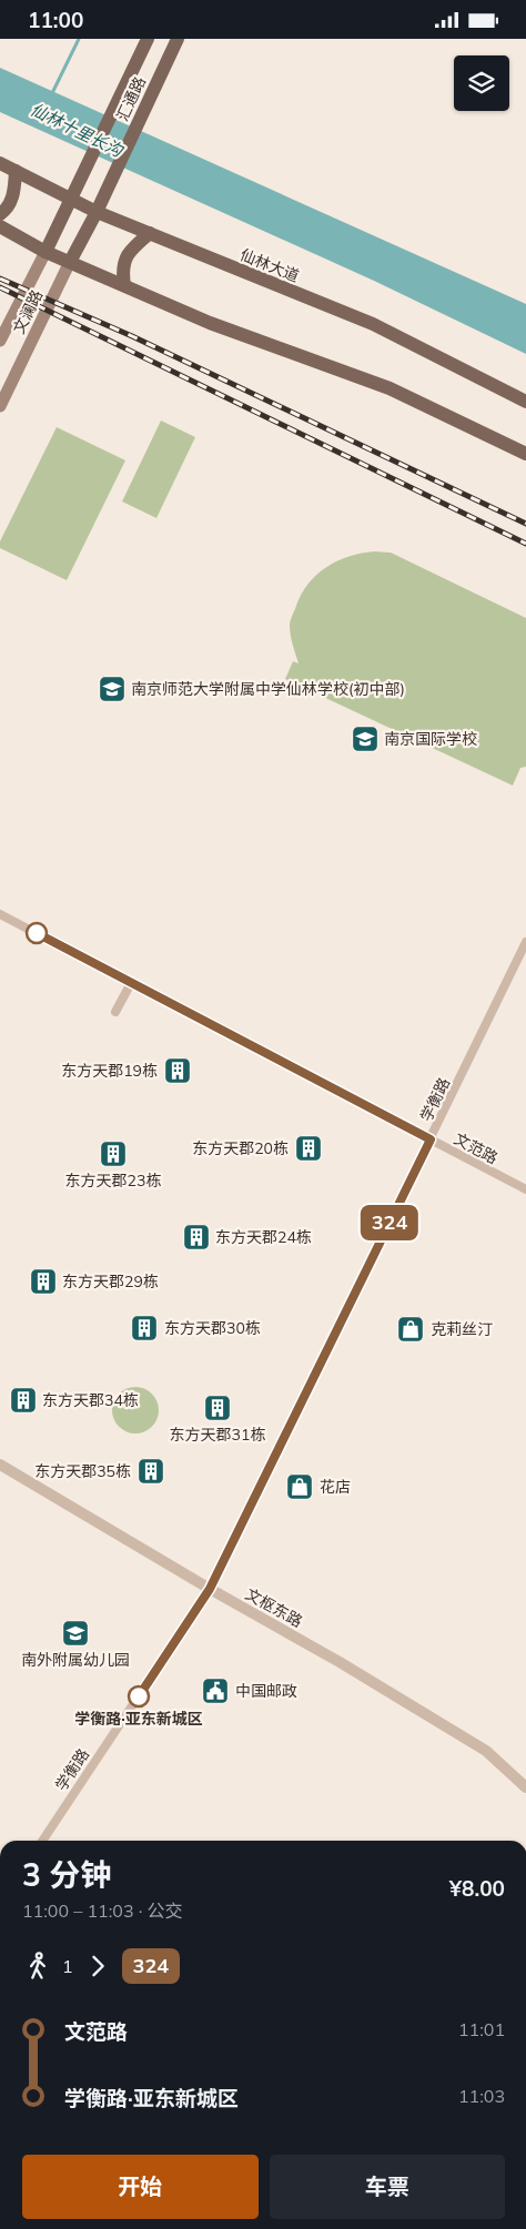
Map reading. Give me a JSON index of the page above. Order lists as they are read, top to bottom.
{
  "streets": {
    "main road": ["汇通路", "仙林大道", "文澜路"],
    "street": ["学衡路", "文范路", "文枢东路"]
  },
  "crossings": [
    ["汇通路", "仙林大道"],
    ["汇通路", "文澜路"],
    ["学衡路", "文范路"],
    ["学衡路", "文枢东路"]
  ],
  "water": ["仙林十里长沟"],
  "places": {
    "school or university": ["南京师范大学附属中学仙林学校(初中部)", "南京国际学校", "南外附属幼儿园"],
    "building": [
      "东方天郡19栋",
      "东方天郡20栋",
      "东方天郡23栋",
      "东方天郡24栋",
      "东方天郡29栋",
      "东方天郡30栋",
      "东方天郡34栋",
      "东方天郡31栋",
      "东方天郡35栋"
    ],
    "shop": ["克莉丝汀", "花店"],
    "public building": ["中国邮政"],
    "other": ["学衡路·亚东新城区"]
  },
  "lines": ["bus line 324"],
  "page": {
    "status": "11:00",
    "on_map": "324",
    "heading": ["3 分钟", "11:00 – 11:03 · 公交", "¥8.00"],
    "legs": ["1", "324"],
    "list": [
      {
        "name": "文范路",
        "value": "11:01"
      },
      {
        "name": "学衡路·亚东新城区",
        "value": "11:03"
      }
    ],
    "buttons": ["开始", "车票"]
  }
}
